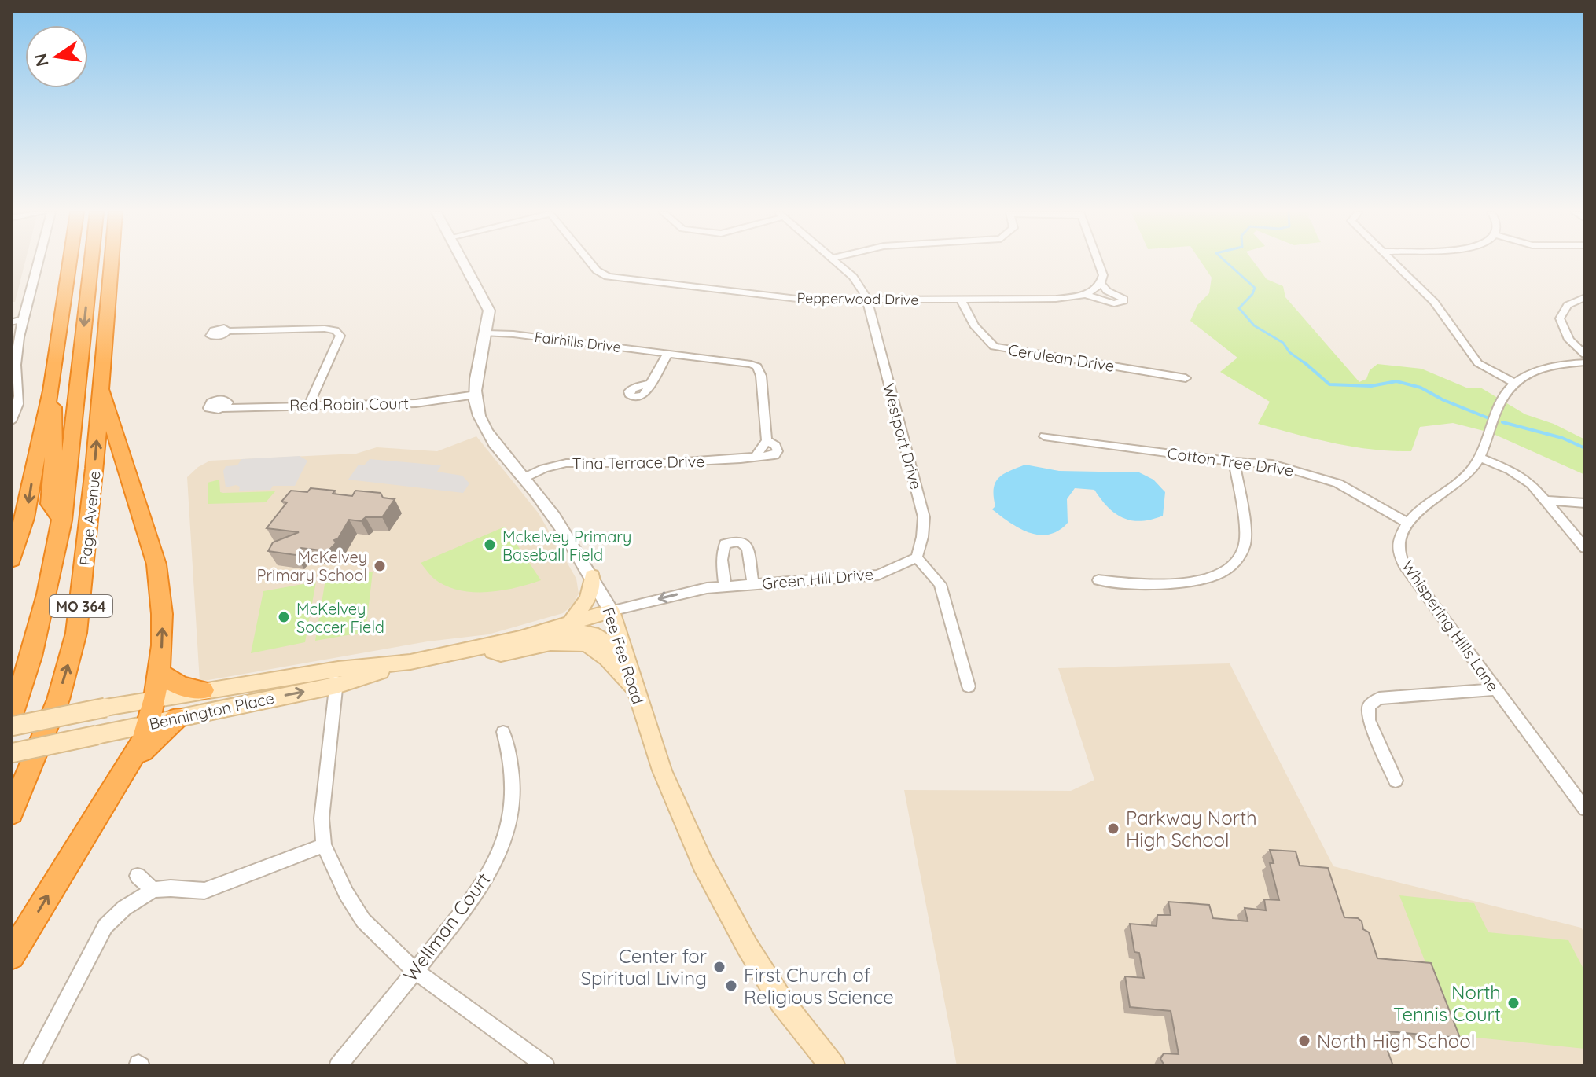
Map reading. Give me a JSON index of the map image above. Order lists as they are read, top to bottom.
{
  "streets": {
    "highway": ["Page Avenue", "MO 364"],
    "main road": ["Fee Fee Road", "Bennington Place"],
    "street": [
      "Pepperwood Drive",
      "Fairhills Drive",
      "Cerulean Drive",
      "Red Robin Court",
      "Westport Drive",
      "Cotton Tree Drive",
      "Tina Terrace Drive",
      "Green Hill Drive",
      "Whispering Hills Lane",
      "Wellman Court"
    ]
  },
  "crossings": [
    ["Pepperwood Drive", "Cerulean Drive"],
    ["Pepperwood Drive", "Westport Drive"],
    ["Fairhills Drive", "Tina Terrace Drive"],
    ["Fairhills Drive", "Fee Fee Road"],
    ["Red Robin Court", "Fee Fee Road"],
    ["Westport Drive", "Green Hill Drive"],
    ["Cotton Tree Drive", "Whispering Hills Lane"],
    ["Tina Terrace Drive", "Fee Fee Road"],
    ["Green Hill Drive", "Fee Fee Road"],
    ["Green Hill Drive", "Bennington Place"],
    ["Fee Fee Road", "Bennington Place"]
  ],
  "places": [
    "Mckelvey Primary Baseball Field",
    "McKelvey Primary School",
    "McKelvey Soccer Field",
    "Parkway North High School",
    "Center for Spiritual Living",
    "First Church of Religious Science",
    "North Tennis Court",
    "North High School"
  ],
  "north": "left"
}
